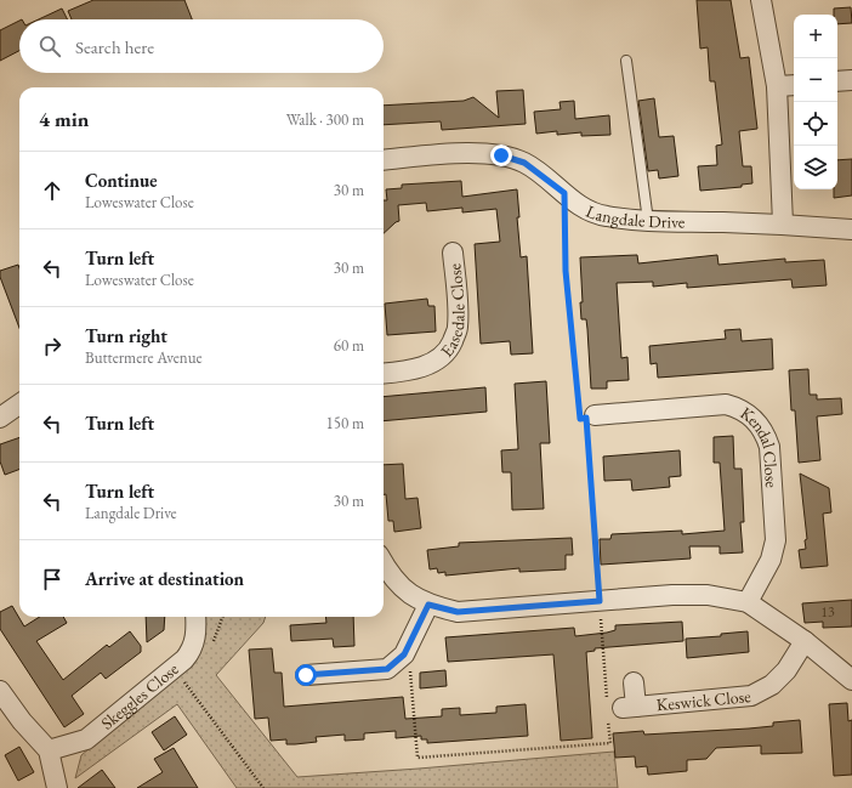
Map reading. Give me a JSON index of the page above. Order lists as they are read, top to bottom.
{
  "streets": {
    "street": [
      "Langdale Drive",
      "Easedale Close",
      "Kendal Close",
      "Skeggles Close",
      "Keswick Close"
    ]
  },
  "house_numbers": ["13"],
  "page": {
    "map_buttons": ["+", "−"],
    "search": "Search here",
    "heading": ["4 min", "Walk · 300 m"],
    "list": [
      ["Continue", "Loweswater Close", "30 m"],
      ["Turn left", "Loweswater Close", "30 m"],
      ["Turn right", "Buttermere Avenue", "60 m"],
      ["Turn left", "150 m"],
      ["Turn left", "Langdale Drive", "30 m"],
      "Arrive at destination"
    ]
  }
}
